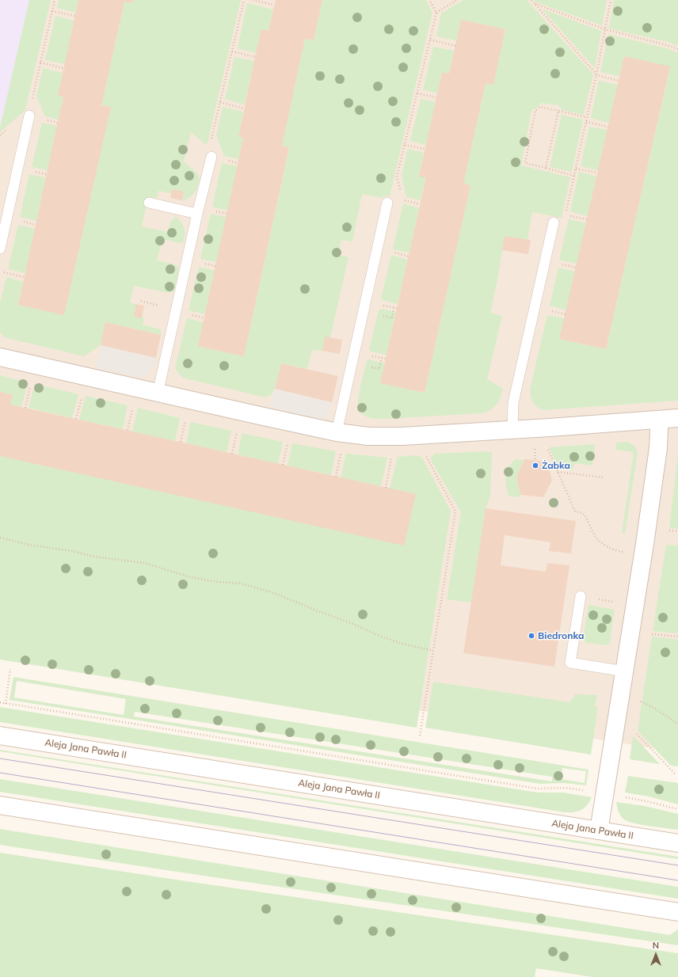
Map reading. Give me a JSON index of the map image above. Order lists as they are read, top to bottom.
{
  "streets": {
    "main road": ["Aleja Jana Pawła II"]
  },
  "places": ["Żabka", "Biedronka"],
  "north": "top"
}
